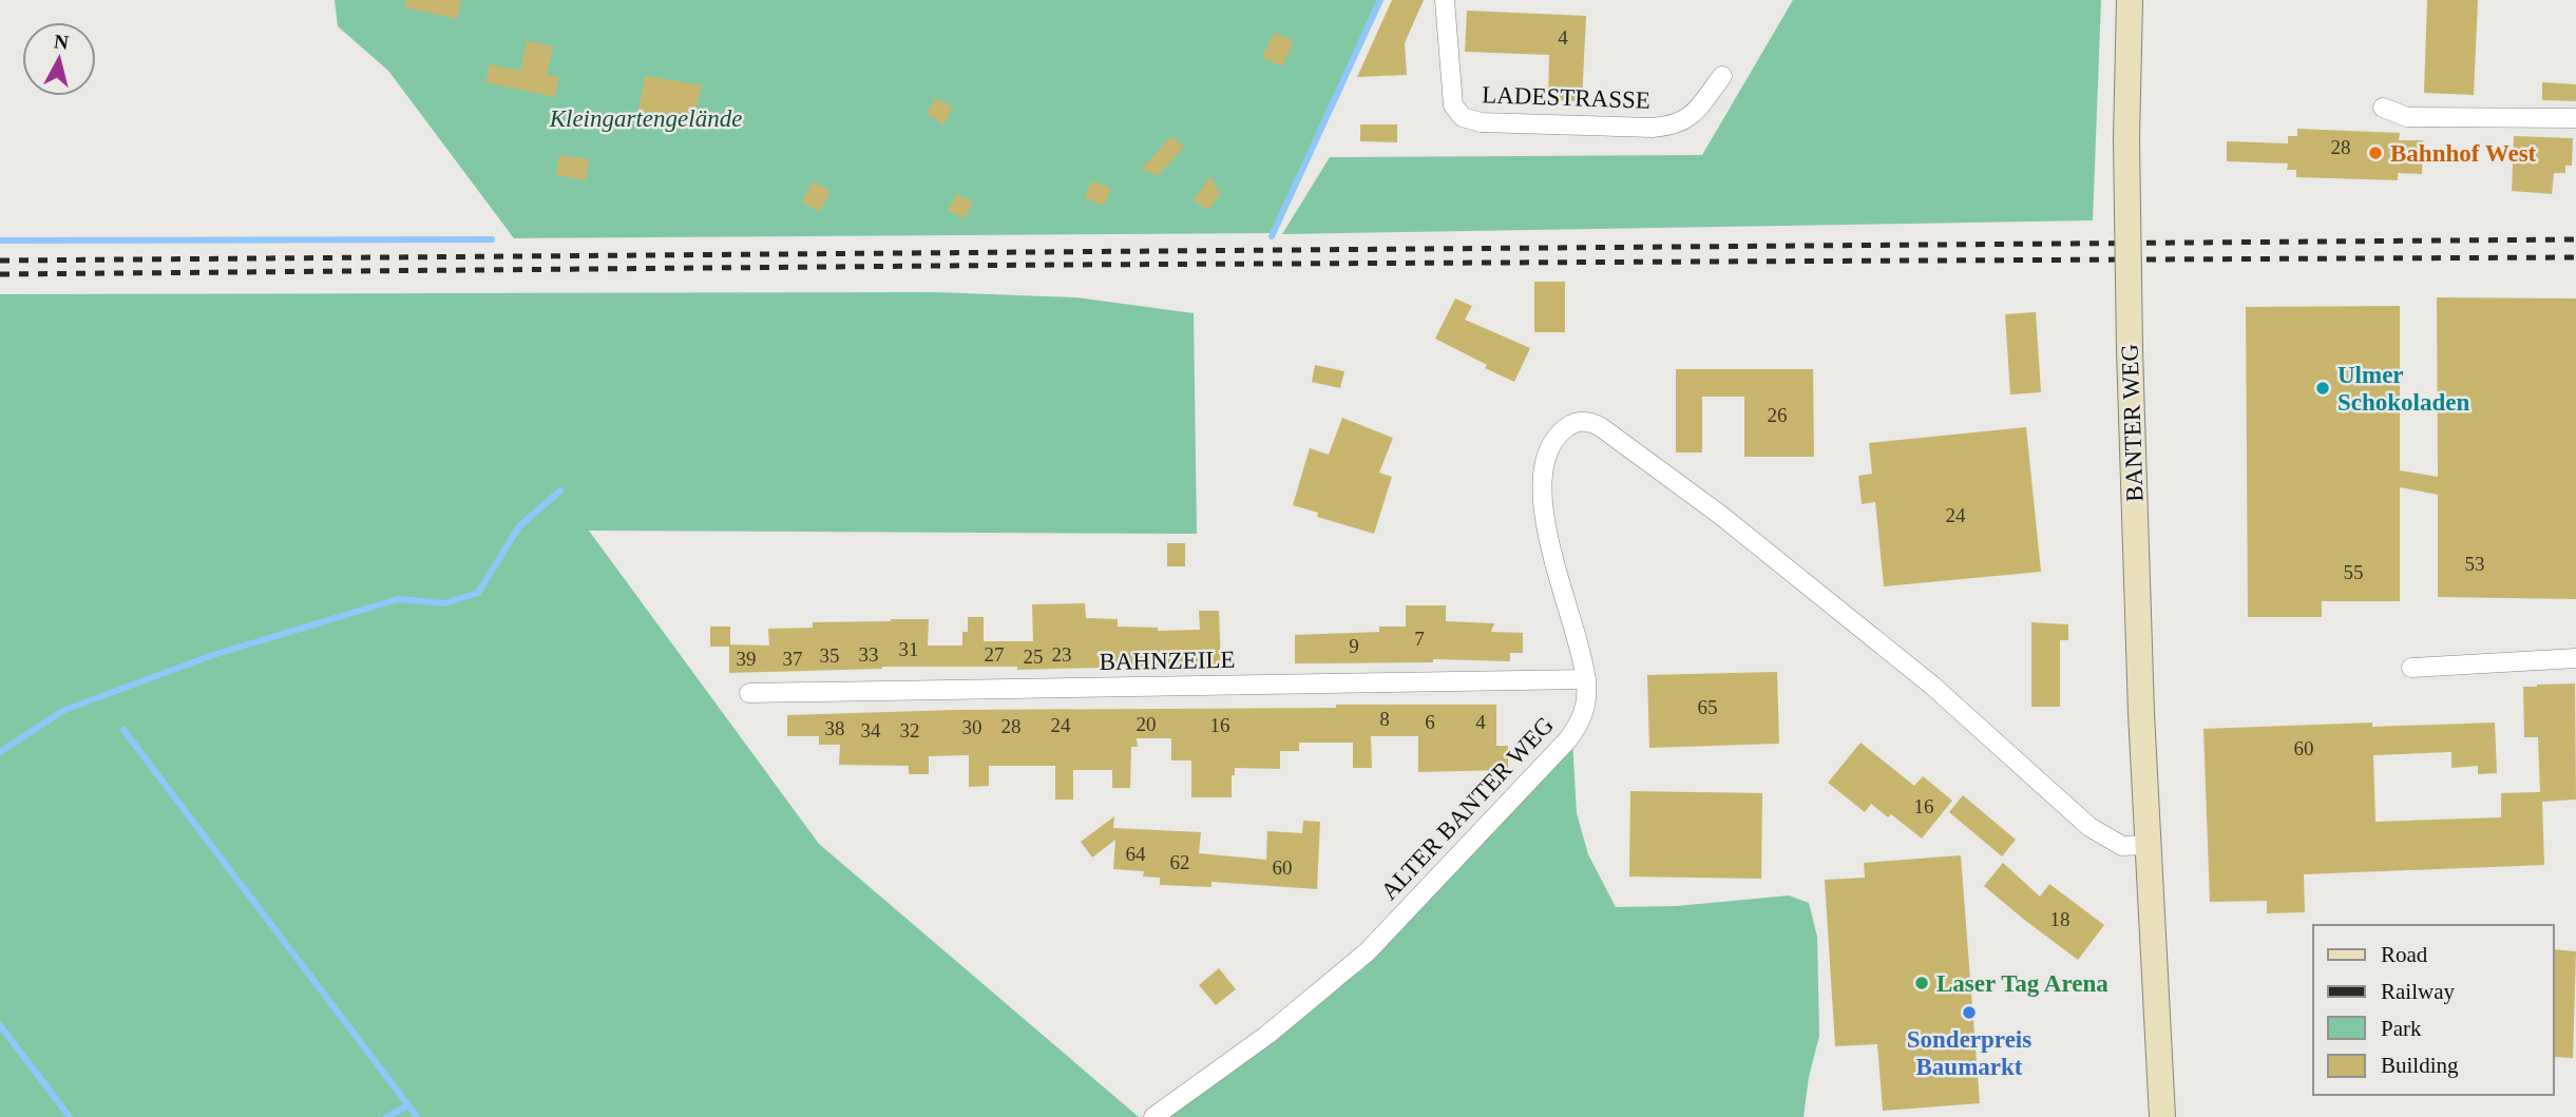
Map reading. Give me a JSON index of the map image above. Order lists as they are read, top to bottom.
{
  "streets": {
    "street": [
      "LADESTRASSE",
      "BANTER WEG",
      "BAHNZEILE",
      "ALTER BANTER WEG"
    ]
  },
  "crossings": [
    ["BANTER WEG", "ALTER BANTER WEG"],
    ["BAHNZEILE", "ALTER BANTER WEG"]
  ],
  "parks": ["Kleingartengelände"],
  "places": [
    "Bahnhof West",
    "Ulmer Schokoladen",
    "Laser Tag Arena",
    "Sonderpreis Baumarkt"
  ],
  "house_numbers": [
    "4",
    "28",
    "26",
    "24",
    "53",
    "55",
    "7",
    "9",
    "31",
    "33",
    "27",
    "23",
    "35",
    "25",
    "39",
    "37",
    "65",
    "8",
    "6",
    "4",
    "20",
    "24",
    "16",
    "28",
    "30",
    "38",
    "34",
    "32",
    "60",
    "16",
    "64",
    "62",
    "60",
    "18"
  ],
  "legend": [
    "Road",
    "Railway",
    "Park",
    "Building"
  ],
  "north": "top"
}
